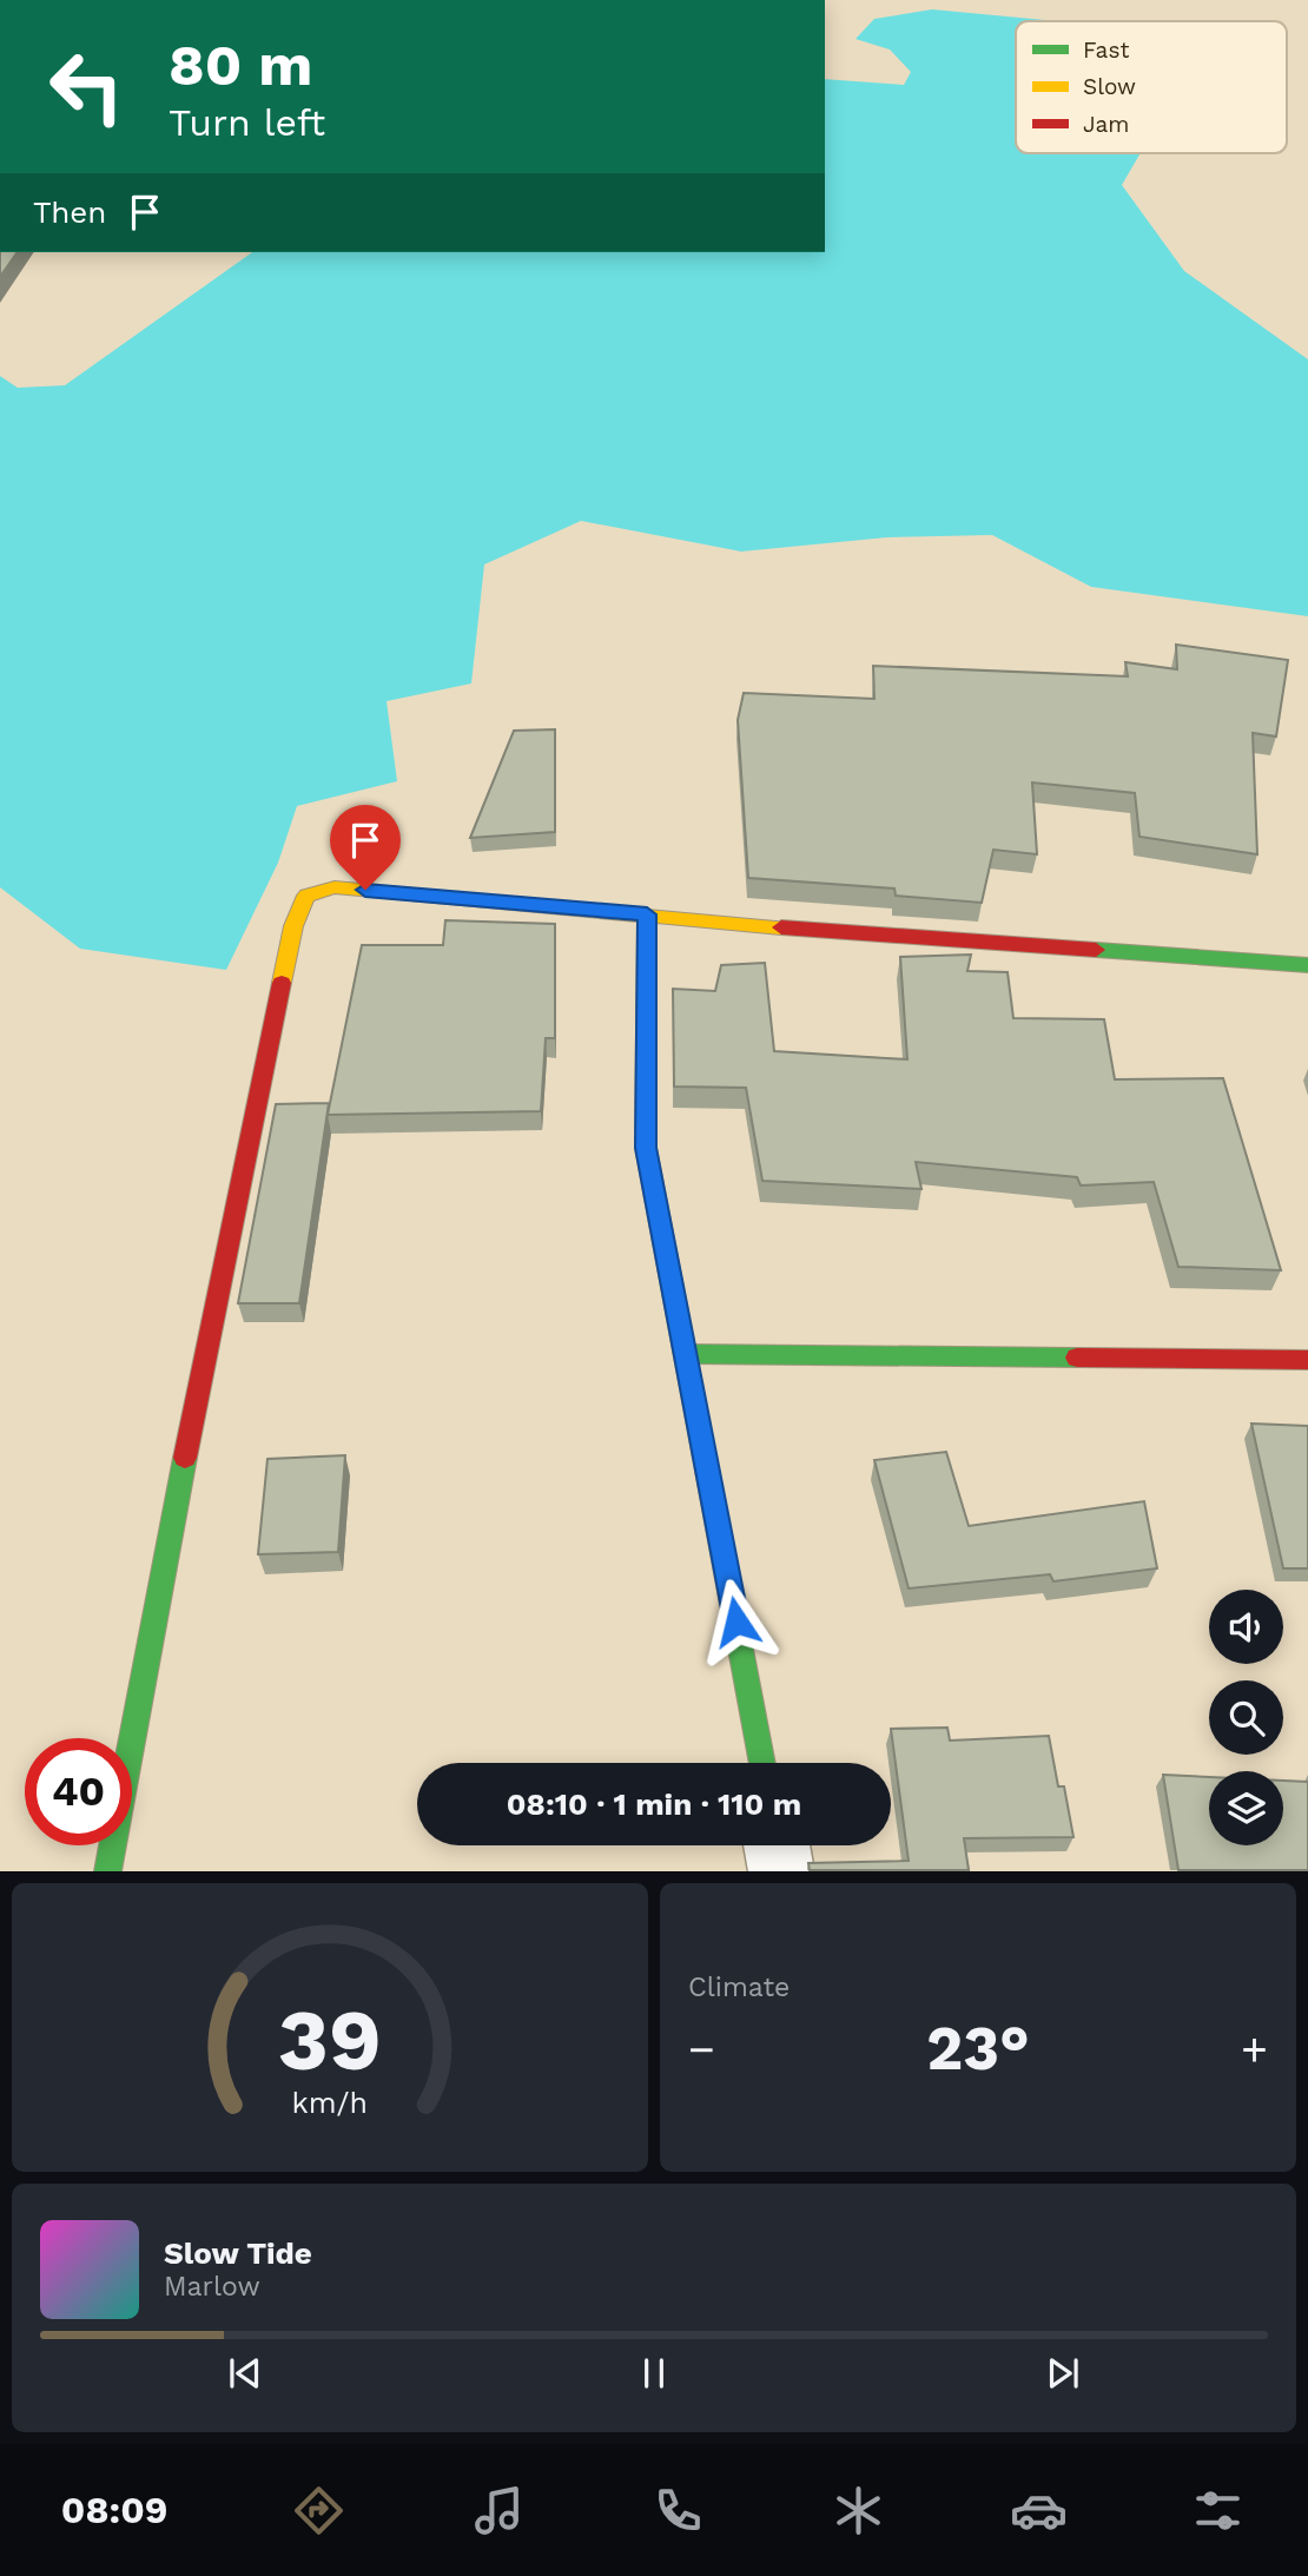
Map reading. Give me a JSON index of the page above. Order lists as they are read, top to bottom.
{
  "legend": ["Fast", "Slow", "Jam"],
  "page": {
    "turn": ["80 m", "Turn left"],
    "then": "Then",
    "limit": "40",
    "trip": "08:10 · 1 min · 110 m",
    "tile": "Climate",
    "heat": ["−", "23°", "+"],
    "song": ["Slow Tide", "Marlow"],
    "tabs": "08:09",
    "gauge": ["39", "km/h"]
  }
}
